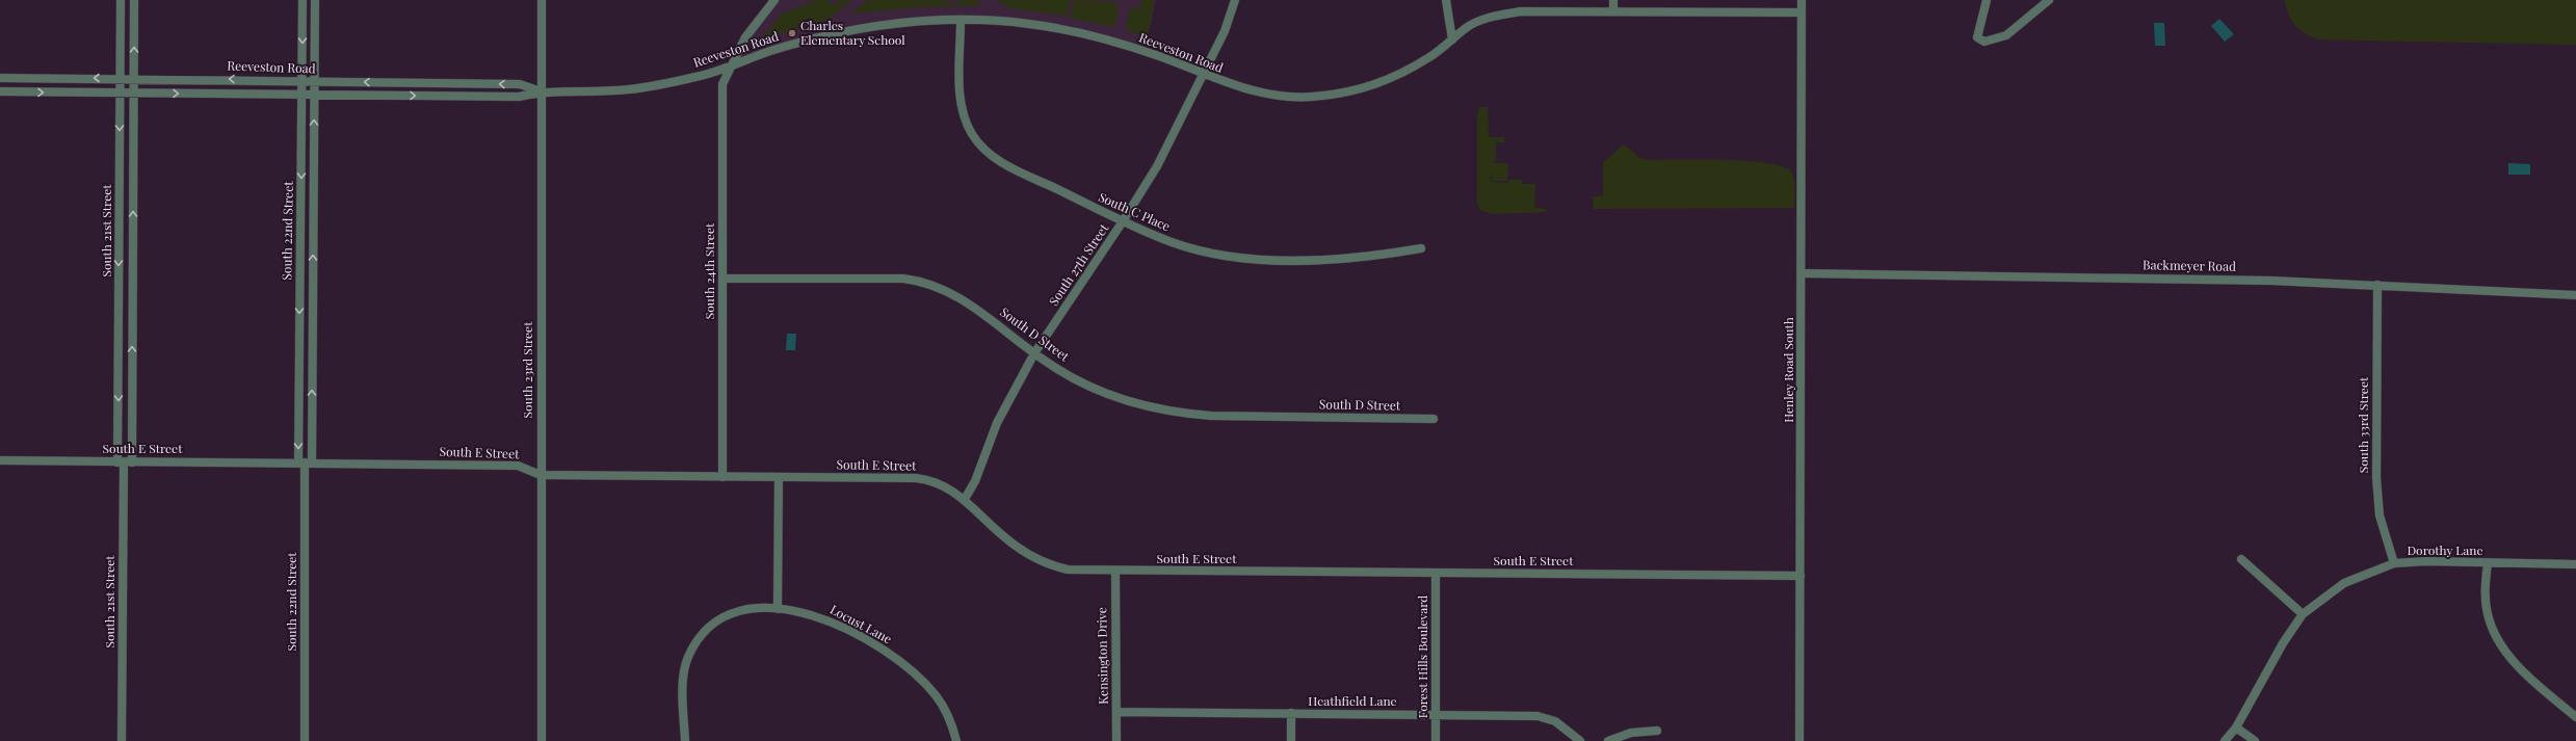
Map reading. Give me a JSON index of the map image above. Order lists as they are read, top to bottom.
{
  "streets": {
    "street": [
      "Reeveston Road",
      "South C Place",
      "South 21st Street",
      "South 22nd Street",
      "South 27th Street",
      "Backmeyer Road",
      "South 24th Street",
      "South D Street",
      "South 23rd Street",
      "Henley Road South",
      "South 33rd Street",
      "South E Street",
      "Dorothy Lane",
      "Locust Lane",
      "Kensington Drive",
      "Forest Hills Boulevard",
      "Heathfield Lane"
    ]
  },
  "crossings": [
    ["Reeveston Road", "South C Place"],
    ["Reeveston Road", "South 21st Street"],
    ["Reeveston Road", "South 22nd Street"],
    ["Reeveston Road", "South 27th Street"],
    ["Reeveston Road", "South 24th Street"],
    ["Reeveston Road", "South 23rd Street"],
    ["Reeveston Road", "Henley Road South"],
    ["South C Place", "South 27th Street"],
    ["South 21st Street", "South E Street"],
    ["South 22nd Street", "South E Street"],
    ["South 27th Street", "South D Street"],
    ["South 27th Street", "South E Street"],
    ["Backmeyer Road", "Henley Road South"],
    ["Backmeyer Road", "South 33rd Street"],
    ["South 24th Street", "South D Street"],
    ["South 24th Street", "South E Street"],
    ["South 23rd Street", "South E Street"],
    ["Henley Road South", "South E Street"],
    ["South 33rd Street", "Dorothy Lane"],
    ["South E Street", "Kensington Drive"],
    ["South E Street", "Forest Hills Boulevard"],
    ["Kensington Drive", "Heathfield Lane"],
    ["Forest Hills Boulevard", "Heathfield Lane"]
  ],
  "places": ["Charles Elementary School"]
}
